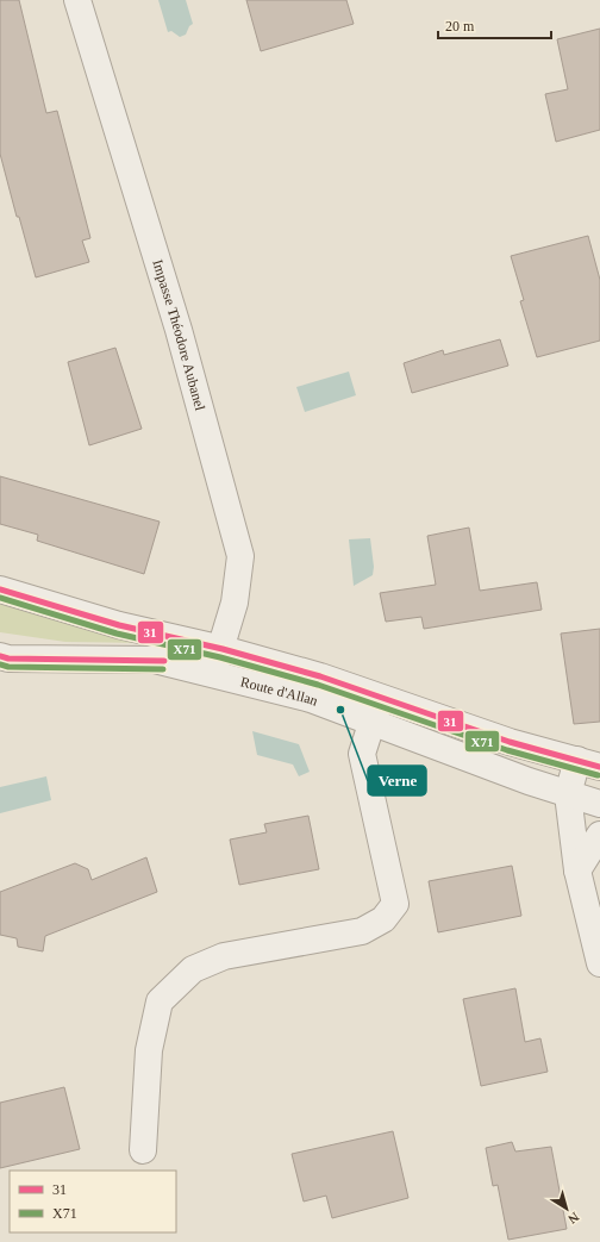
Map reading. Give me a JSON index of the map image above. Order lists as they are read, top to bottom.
{
  "streets": {
    "street": ["Impasse Théodore Aubanel", "Route d'Allan"]
  },
  "crossings": [
    ["Impasse Théodore Aubanel", "Route d'Allan"]
  ],
  "places": ["Verne"],
  "lines": ["transit line 31", "transit line X71"],
  "legend": ["31", "X71"],
  "scale_bar": "20 m",
  "north": "bottom right"
}
